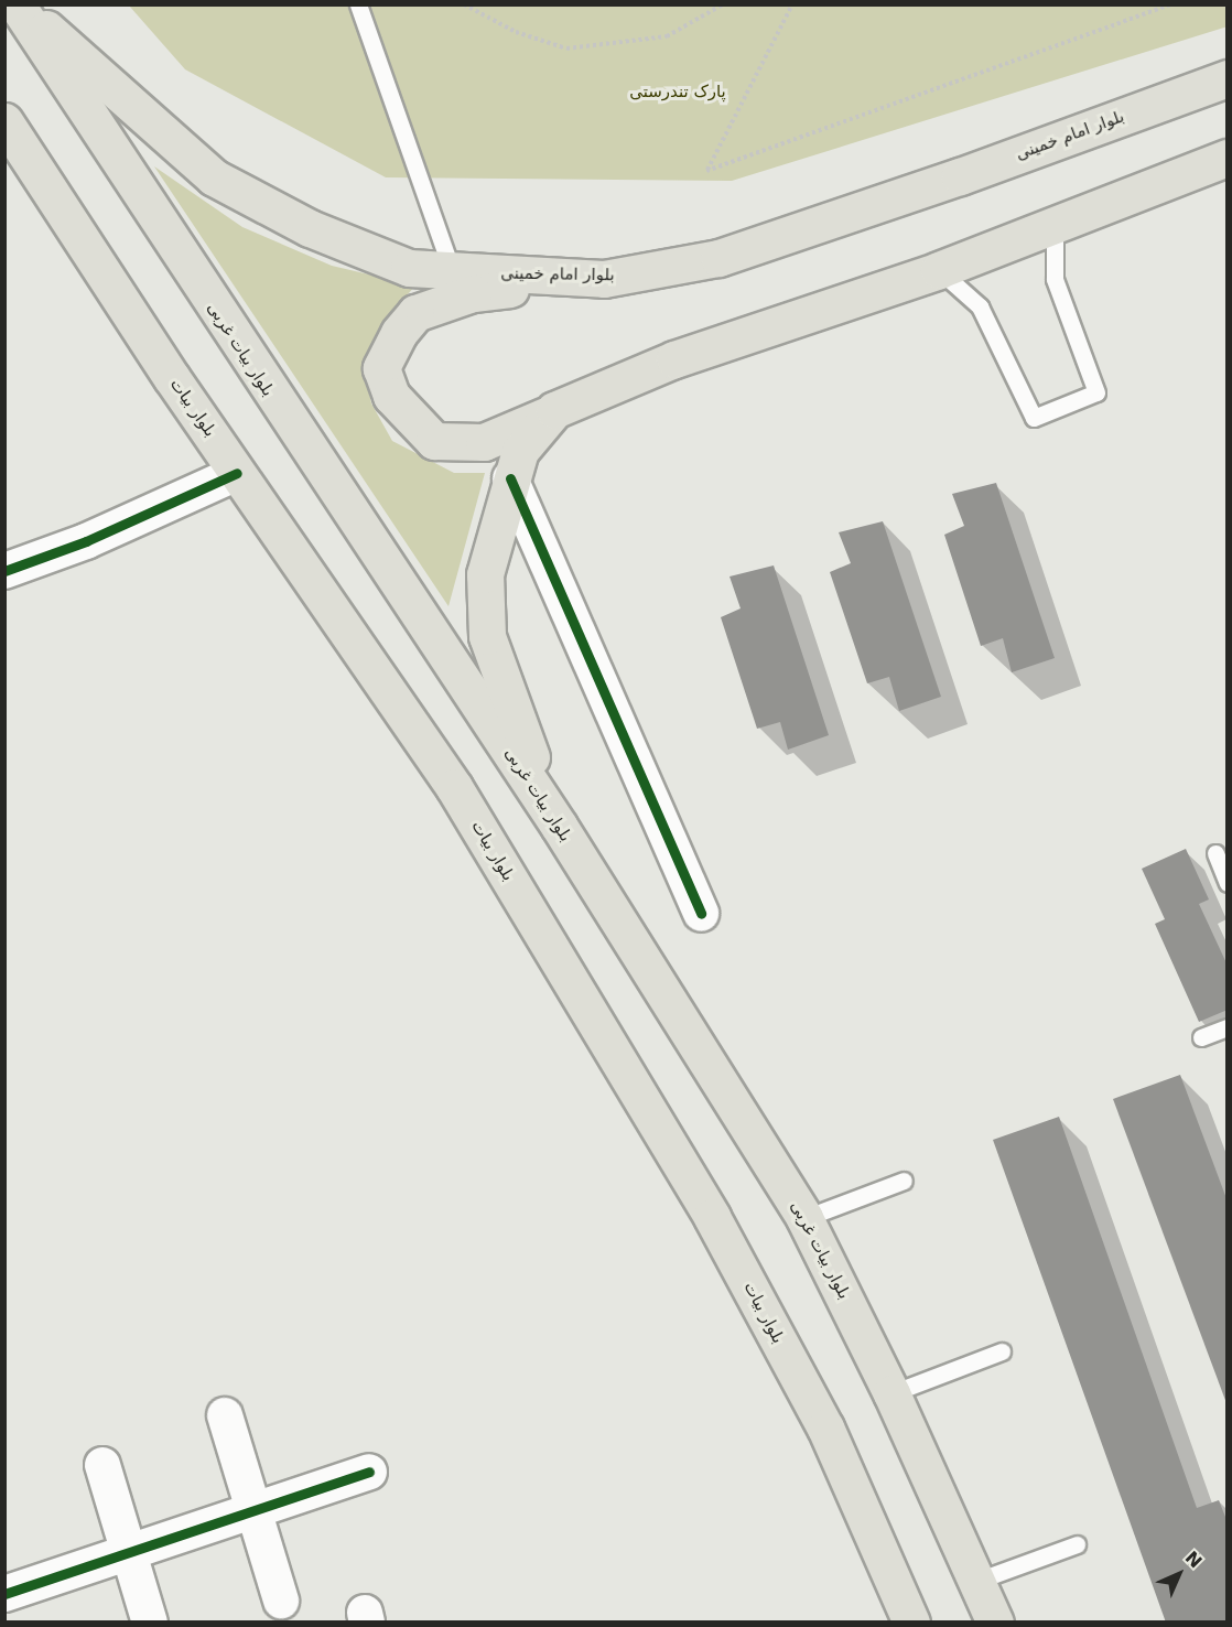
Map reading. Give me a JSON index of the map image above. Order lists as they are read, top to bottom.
{
  "streets": {
    "main road": ["بلوار امام خمینی", "بلوار بیات غربی", "بلوار بیات"]
  },
  "crossings": [
    ["بلوار امام خمینی", "بلوار بیات غربی"]
  ],
  "parks": ["پارک تندرستی"],
  "north": "top right"
}
